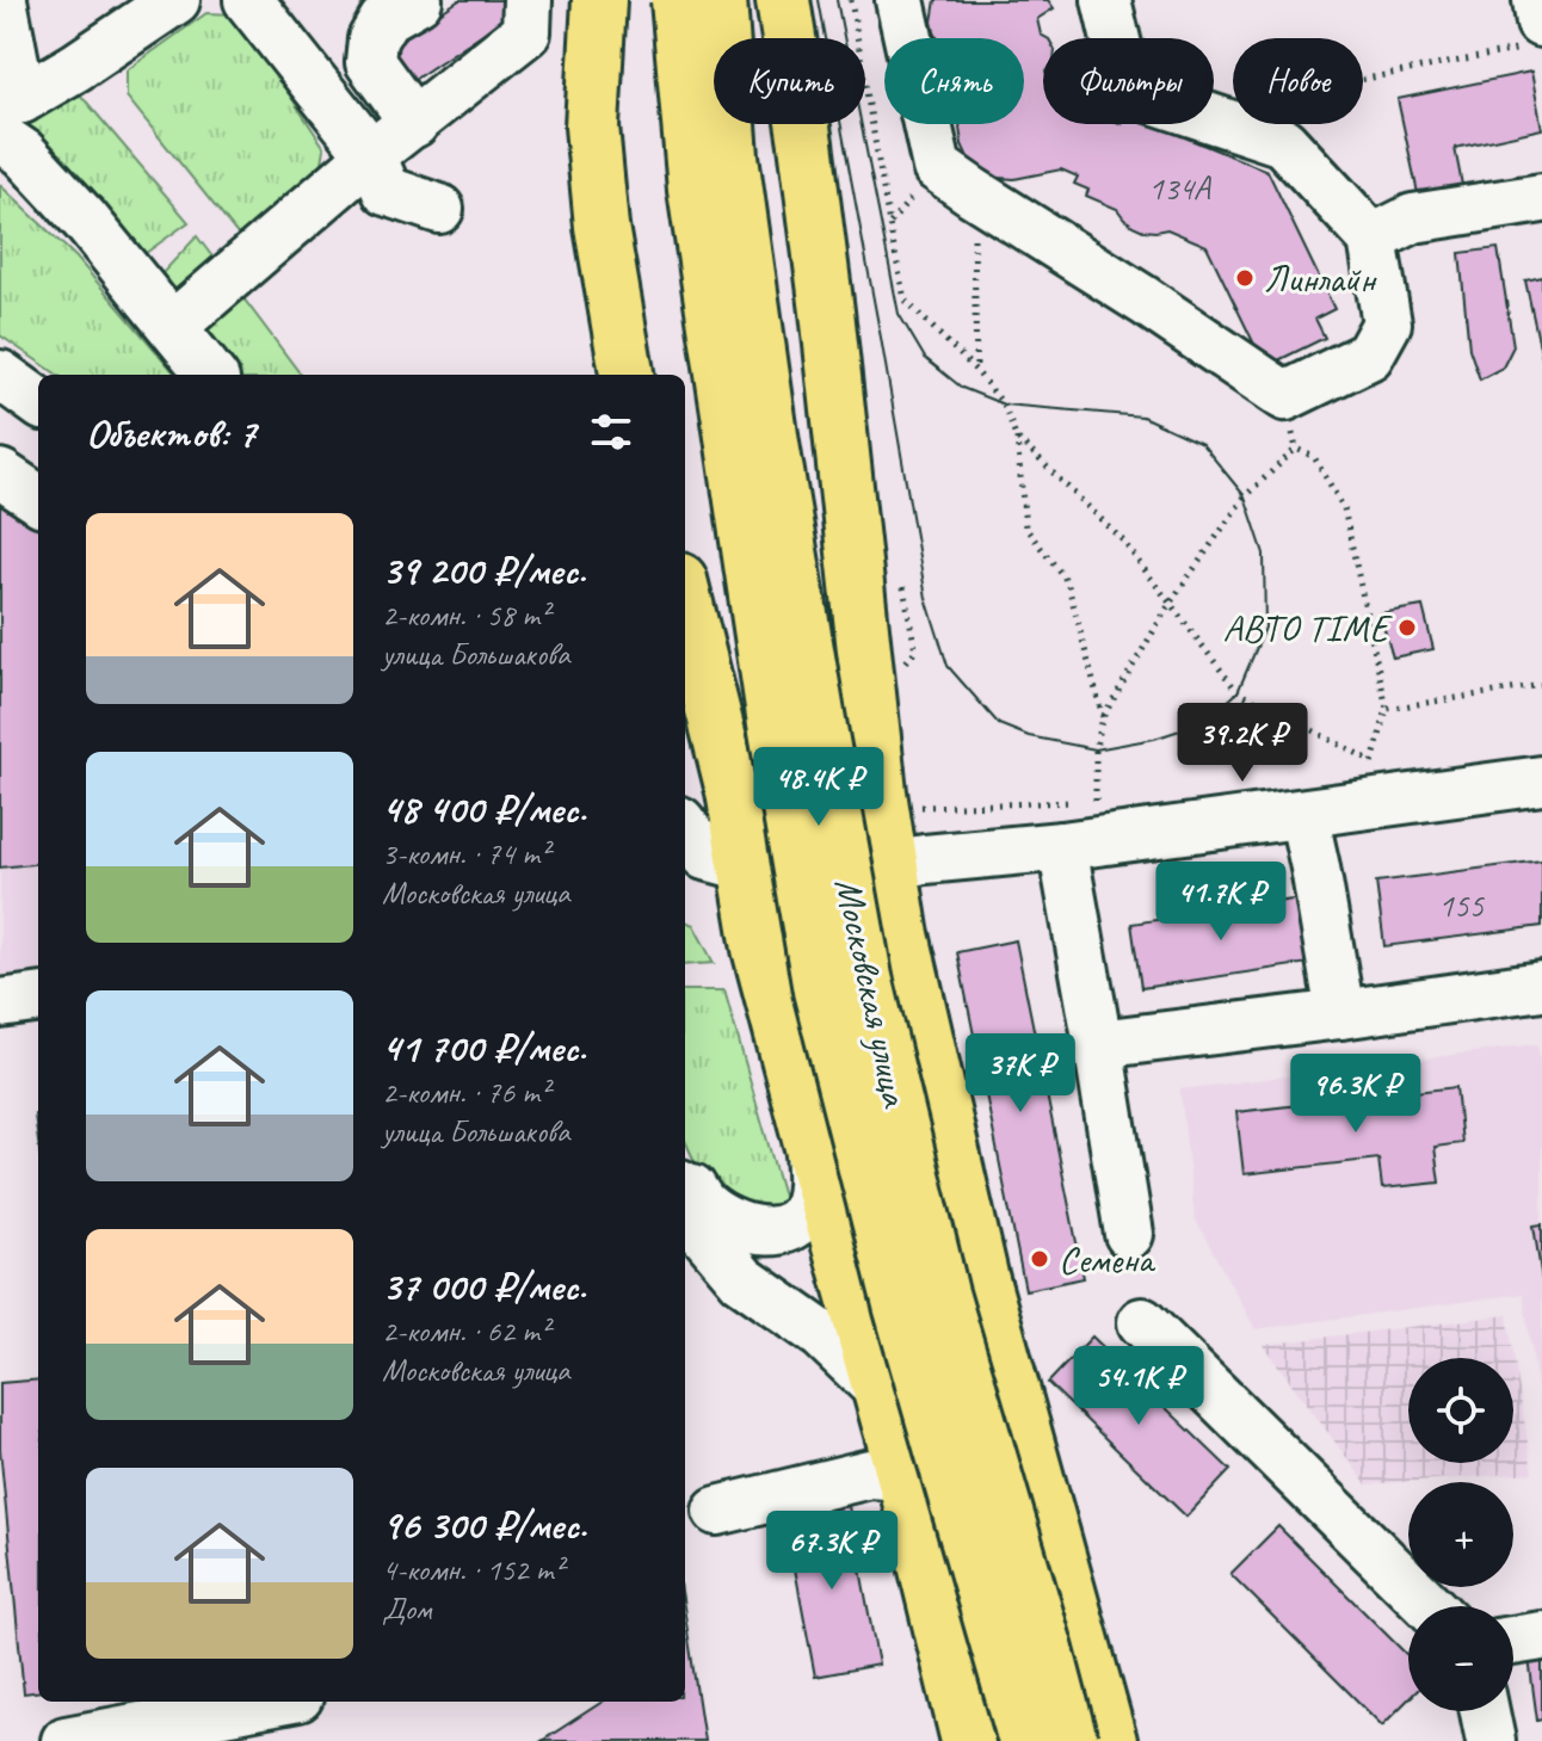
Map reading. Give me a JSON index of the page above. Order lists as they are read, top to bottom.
{
  "streets": {
    "main road": ["Московская улица"]
  },
  "places": ["Линлайн", "АВТО TIME", "Семена"],
  "house_numbers": ["134А", "155"],
  "page": {
    "chip": [
      "Купить",
      "Снять",
      "Фильтры",
      "Новое"
    ],
    "heading": "Объектов: 7",
    "list": [
      {
        "name": "39 200 ₽/мес.",
        "note": "2-комн. · 58 m² · улица Большакова"
      },
      {
        "name": "48 400 ₽/мес.",
        "note": "3-комн. · 74 m² · Московская улица"
      },
      {
        "name": "41 700 ₽/мес.",
        "note": "2-комн. · 76 m² · улица Большакова"
      },
      {
        "name": "37 000 ₽/мес.",
        "note": "2-комн. · 62 m² · Московская улица"
      },
      {
        "name": "96 300 ₽/мес.",
        "note": "4-комн. · 152 m² · Дом"
      }
    ],
    "price": [
      "39.2K ₽",
      "48.4K ₽",
      "41.7K ₽",
      "37K ₽",
      "96.3K ₽",
      "54.1K ₽",
      "67.3K ₽"
    ],
    "map_buttons": ["+", "−"]
  }
}
